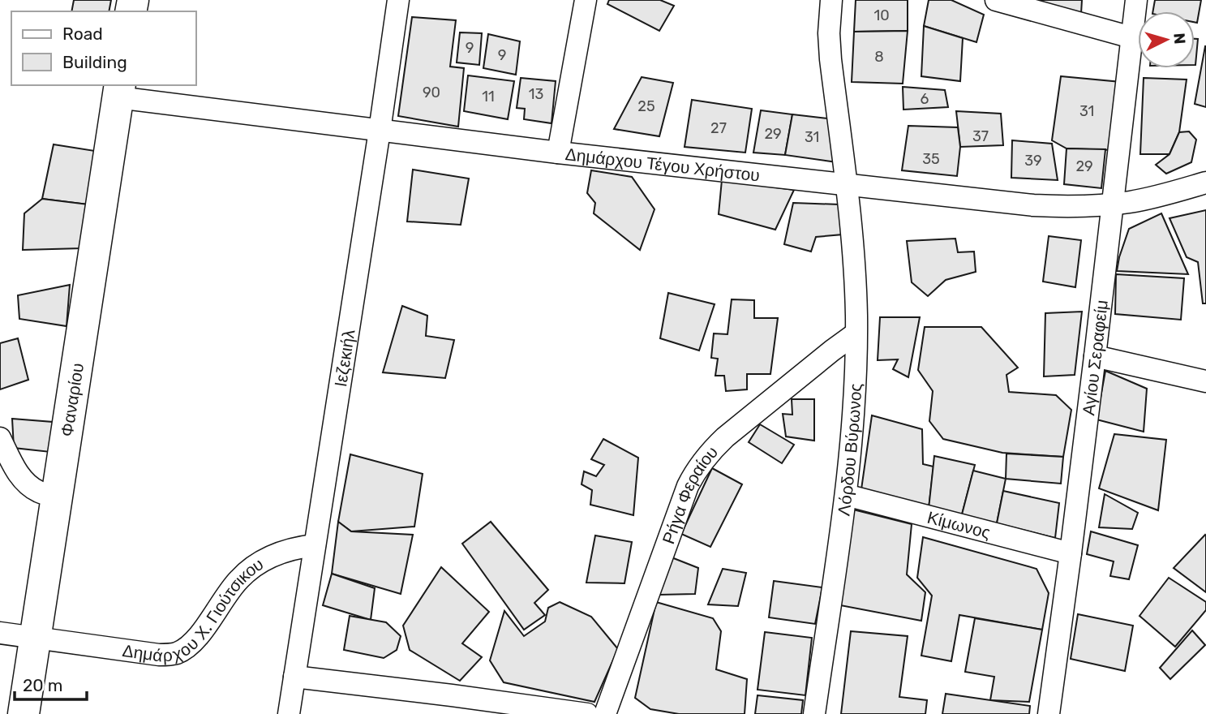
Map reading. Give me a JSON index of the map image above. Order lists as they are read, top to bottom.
{
  "streets": {
    "main road": ["Φαναρίου"],
    "street": [
      "Δημάρχου Τέγου Χρήστου",
      "Ιεζεκιήλ",
      "Αγίου Σεραφείμ",
      "Λόρδου Βύρωνος",
      "Ρήγα Φεραίου",
      "Κίμωνος",
      "Δημάρχου Χ. Γιούτσικου"
    ]
  },
  "crossings": [
    ["Δημάρχου Τέγου Χρήστου", "Ιεζεκιήλ"],
    ["Δημάρχου Τέγου Χρήστου", "Αγίου Σεραφείμ"],
    ["Δημάρχου Τέγου Χρήστου", "Φαναρίου"],
    ["Δημάρχου Τέγου Χρήστου", "Λόρδου Βύρωνος"],
    ["Ιεζεκιήλ", "Δημάρχου Χ. Γιούτσικου"],
    ["Αγίου Σεραφείμ", "Κίμωνος"],
    ["Φαναρίου", "Δημάρχου Χ. Γιούτσικου"],
    ["Λόρδου Βύρωνος", "Ρήγα Φεραίου"],
    ["Λόρδου Βύρωνος", "Κίμωνος"]
  ],
  "house_numbers": [
    "10",
    "9",
    "9",
    "8",
    "90",
    "13",
    "11",
    "6",
    "25",
    "31",
    "27",
    "29",
    "37",
    "31",
    "35",
    "39",
    "29"
  ],
  "legend": ["Road", "Building"],
  "scale_bar": "20 m",
  "north": "right"
}
